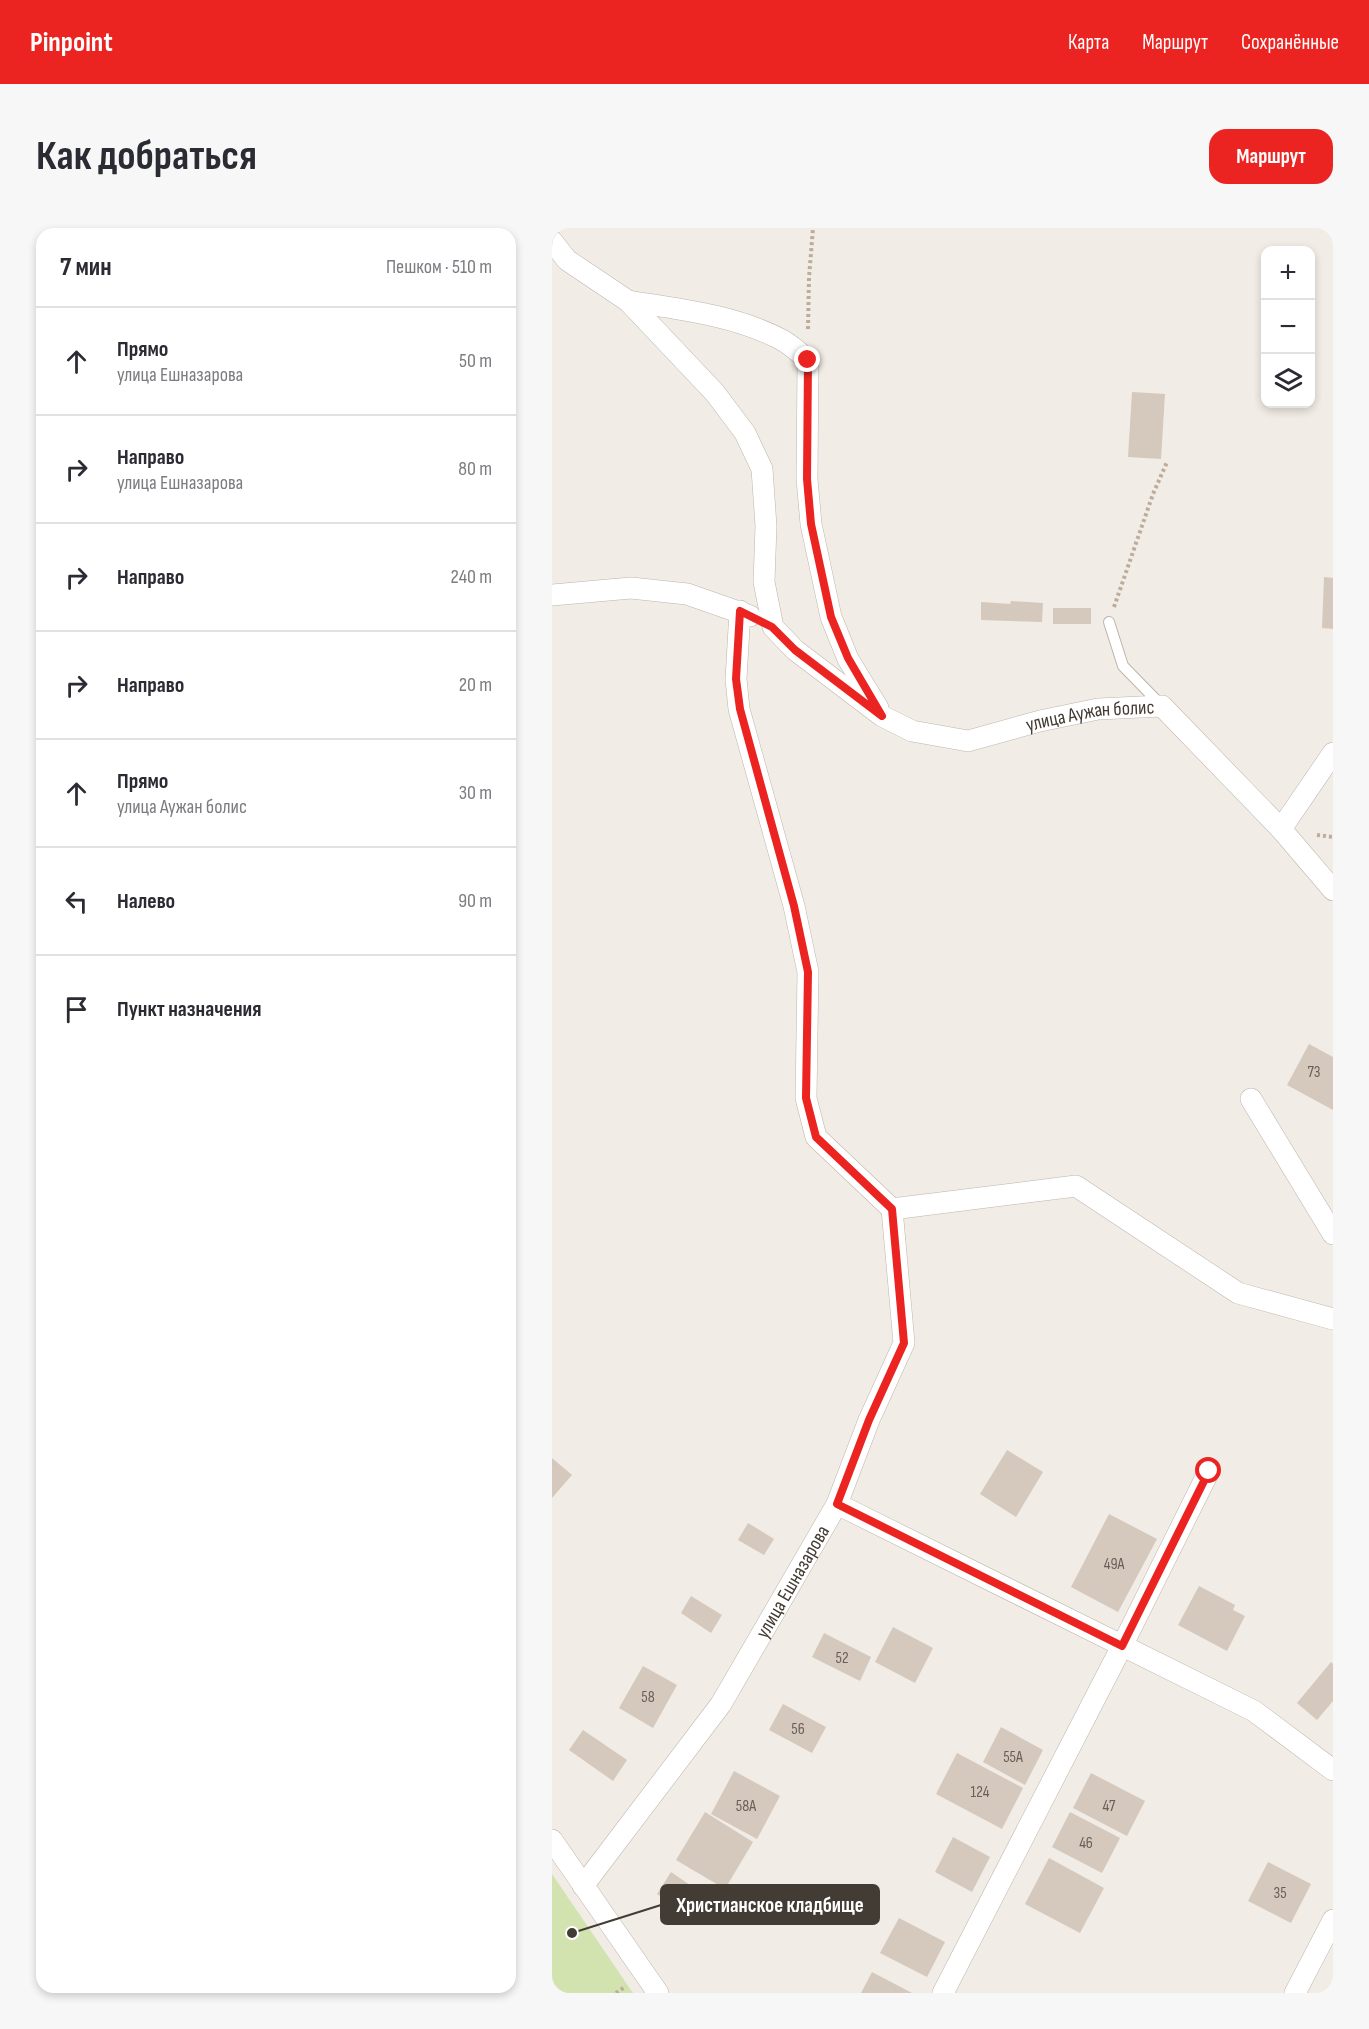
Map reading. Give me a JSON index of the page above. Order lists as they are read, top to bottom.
{
  "streets": {
    "street": ["улица Аужан болис", "улица Ешназарова"]
  },
  "places": ["Христианское кладбище"],
  "house_numbers": [
    "73",
    "49А",
    "52",
    "58",
    "56",
    "55А",
    "124",
    "58А",
    "47",
    "46",
    "35"
  ],
  "page": {
    "header": "Pinpoint",
    "nav": ["Карта", "Маршрут", "Сохранённые"],
    "buttons": "Маршрут",
    "title": "Как добраться",
    "heading": ["7 мин", "Пешком · 510 m"],
    "map_buttons": ["+", "−"],
    "list": [
      ["Прямо", "улица Ешназарова", "50 m"],
      ["Направо", "улица Ешназарова", "80 m"],
      ["Направо", "240 m"],
      ["Направо", "20 m"],
      ["Прямо", "улица Аужан болис", "30 m"],
      ["Налево", "90 m"],
      "Пункт назначения"
    ]
  }
}
